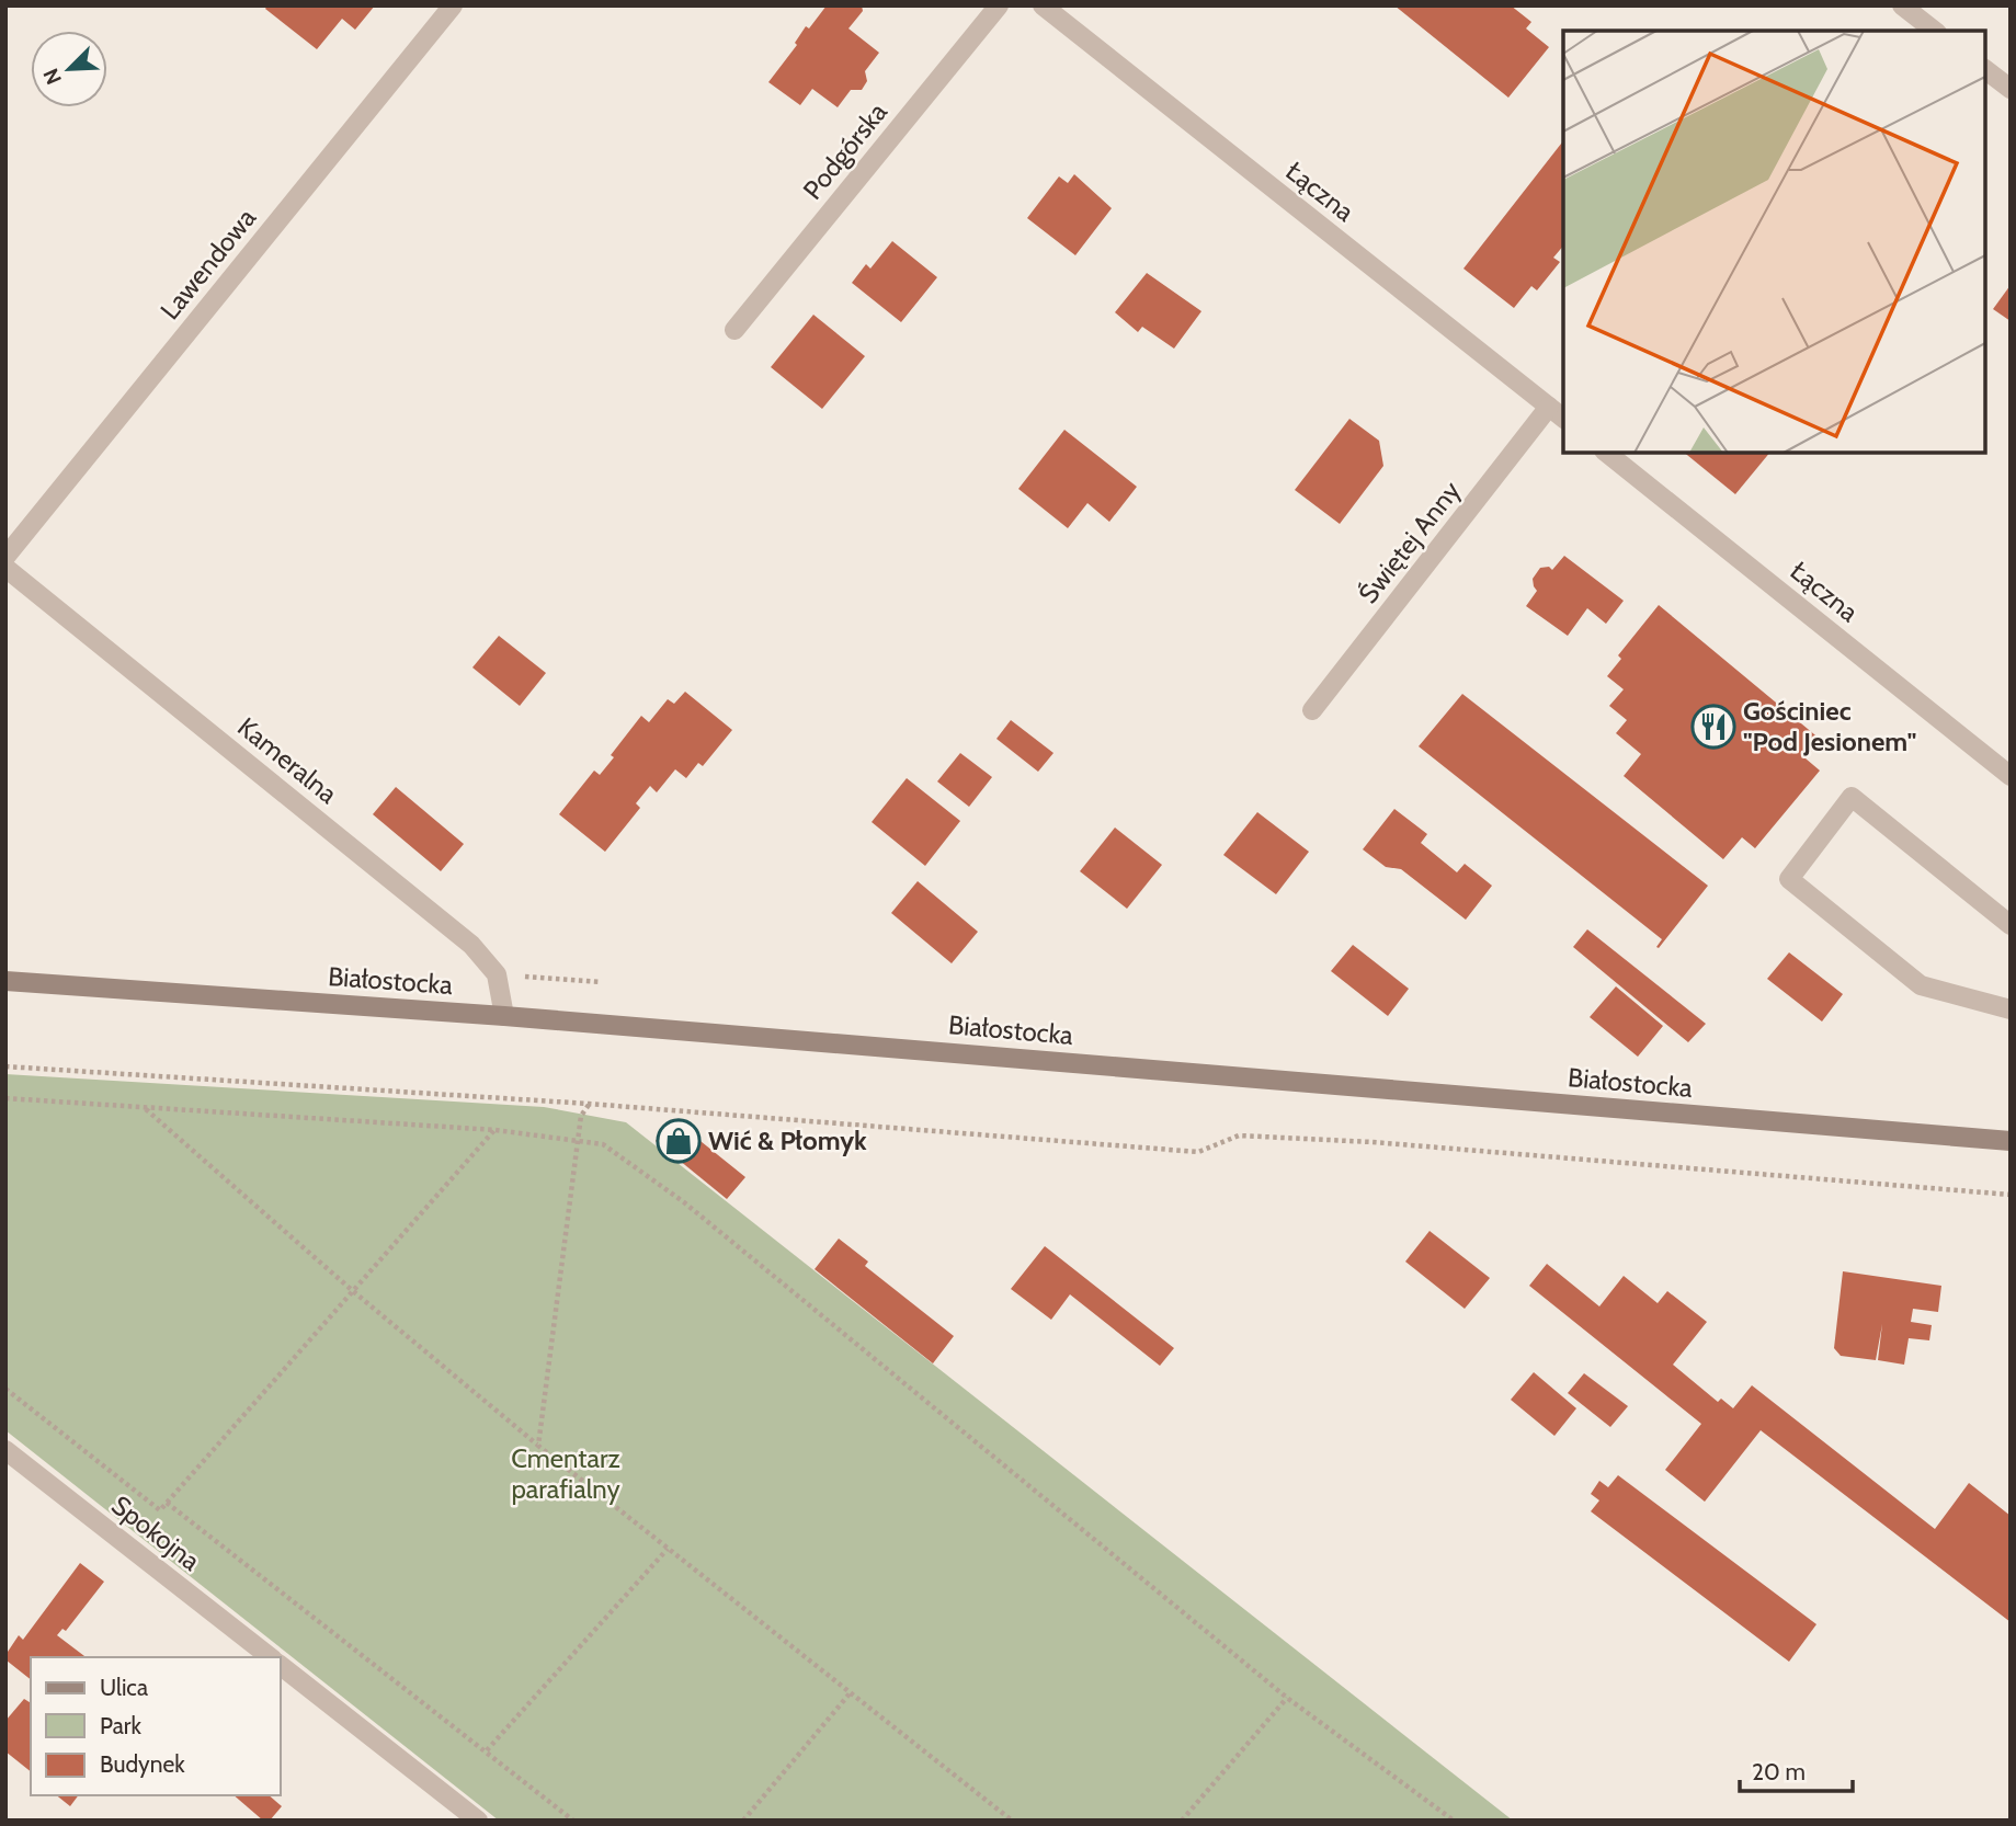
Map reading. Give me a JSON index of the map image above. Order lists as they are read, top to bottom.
{
  "streets": {
    "street": [
      "Podgórska",
      "Łączna",
      "Lawendowa",
      "Świętej Anny",
      "Kameralna",
      "Białostocka",
      "Spokojna"
    ]
  },
  "crossings": [
    ["Łączna", "Świętej Anny"],
    ["Kameralna", "Białostocka"]
  ],
  "parks": ["Cmentarz parafialny"],
  "places": {
    "restaurant": ["Gościniec \"Pod Jesionem\""],
    "shop": ["Wić & Płomyk"]
  },
  "legend": ["Ulica", "Park", "Budynek"],
  "scale_bar": "20 m",
  "north": "bottom left"
}
